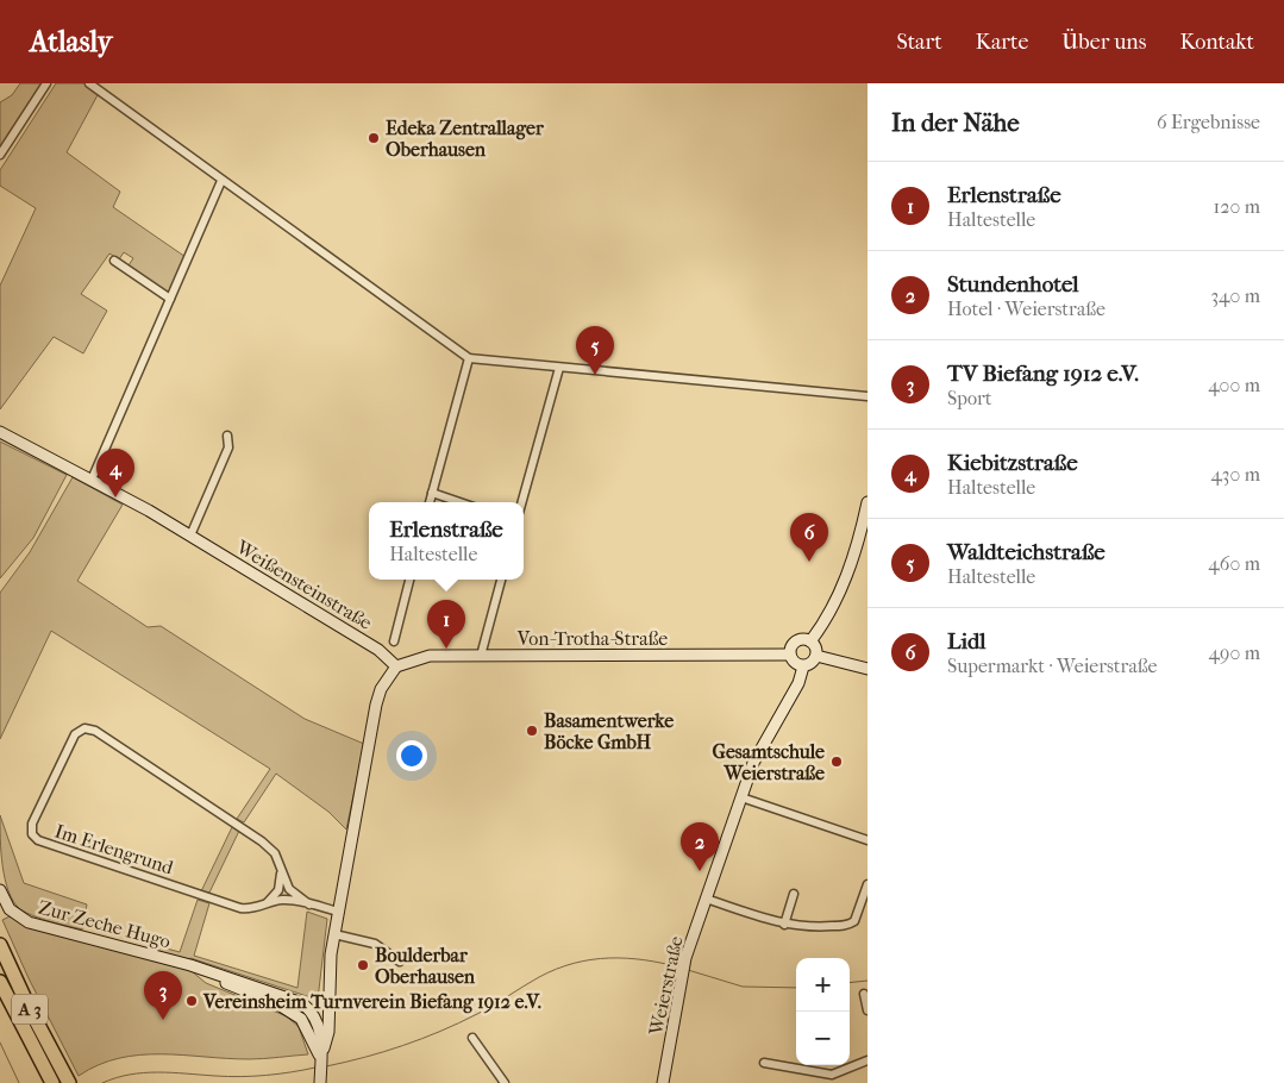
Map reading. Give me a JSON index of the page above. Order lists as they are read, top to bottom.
{
  "streets": {
    "highway": ["A 3"],
    "street": [
      "Weißensteinstraße",
      "Von-Trotha-Straße",
      "Im Erlengrund",
      "Zur Zeche Hugo",
      "Weierstraße"
    ]
  },
  "crossings": [
    ["Weißensteinstraße", "Von-Trotha-Straße"],
    ["Von-Trotha-Straße", "Weierstraße"]
  ],
  "places": [
    "Edeka Zentrallager Oberhausen",
    "Basamentwerke Böcke GmbH",
    "Gesamtschule Weierstraße",
    "Boulderbar Oberhausen",
    "Vereinsheim Turnverein Biefang 1912 e.V."
  ],
  "page": {
    "header": "Atlasly",
    "nav": [
      "Start",
      "Karte",
      "Über uns",
      "Kontakt"
    ],
    "heading": ["In der Nähe", "6 Ergebnisse"],
    "list": [
      {
        "mark": "1",
        "name": "Erlenstraße",
        "note": "Haltestelle",
        "value": "120 m"
      },
      {
        "mark": "2",
        "name": "Stundenhotel",
        "note": "Hotel · Weierstraße",
        "value": "340 m"
      },
      {
        "mark": "3",
        "name": "TV Biefang 1912 e.V.",
        "note": "Sport",
        "value": "400 m"
      },
      {
        "mark": "4",
        "name": "Kiebitzstraße",
        "note": "Haltestelle",
        "value": "430 m"
      },
      {
        "mark": "5",
        "name": "Waldteichstraße",
        "note": "Haltestelle",
        "value": "460 m"
      },
      {
        "mark": "6",
        "name": "Lidl",
        "note": "Supermarkt · Weierstraße",
        "value": "490 m"
      }
    ],
    "pins": [
      "5",
      "4",
      "6",
      "1",
      "2",
      "3"
    ],
    "popup": ["Erlenstraße", "Haltestelle"],
    "map_buttons": ["+", "−"]
  }
}
